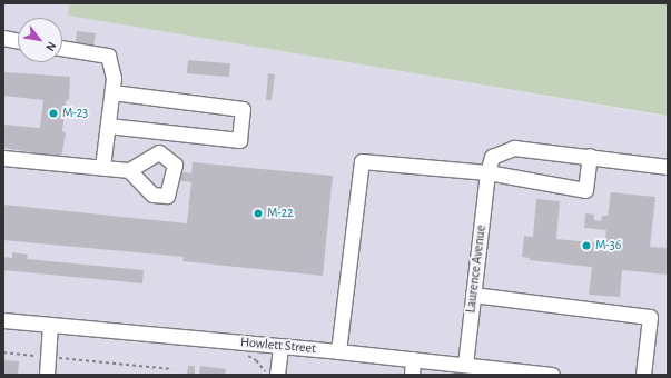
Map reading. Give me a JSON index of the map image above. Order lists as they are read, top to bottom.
{
  "streets": {
    "street": ["Laurence Avenue", "Howlett Street"]
  },
  "crossings": [
    ["Laurence Avenue", "Howlett Street"]
  ],
  "places": ["M-23", "M-22", "M-36"],
  "north": "bottom right"
}
